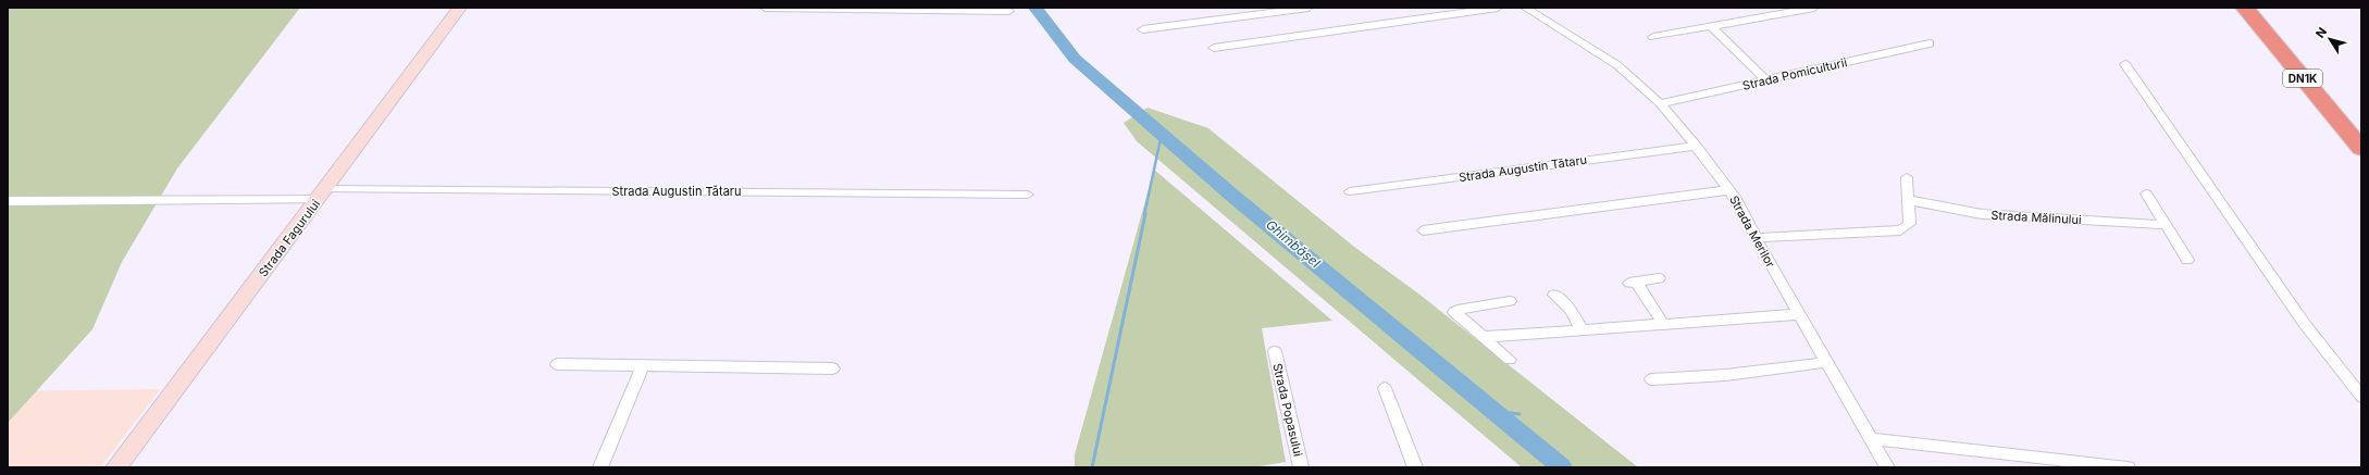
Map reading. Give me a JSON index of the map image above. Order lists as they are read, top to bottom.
{
  "streets": {
    "highway": ["DN1K"],
    "street": [
      "Strada Pomiculturii",
      "Strada Augustin Tătaru",
      "Strada Mălinului",
      "Strada Merilor",
      "Strada Fagurului",
      "Strada Popasului"
    ]
  },
  "crossings": [
    ["Strada Pomiculturii", "Strada Merilor"],
    ["Strada Augustin Tătaru", "Strada Merilor"],
    ["Strada Augustin Tătaru", "Strada Fagurului"]
  ],
  "water": ["Ghimbășel"],
  "north": "top left"
}
